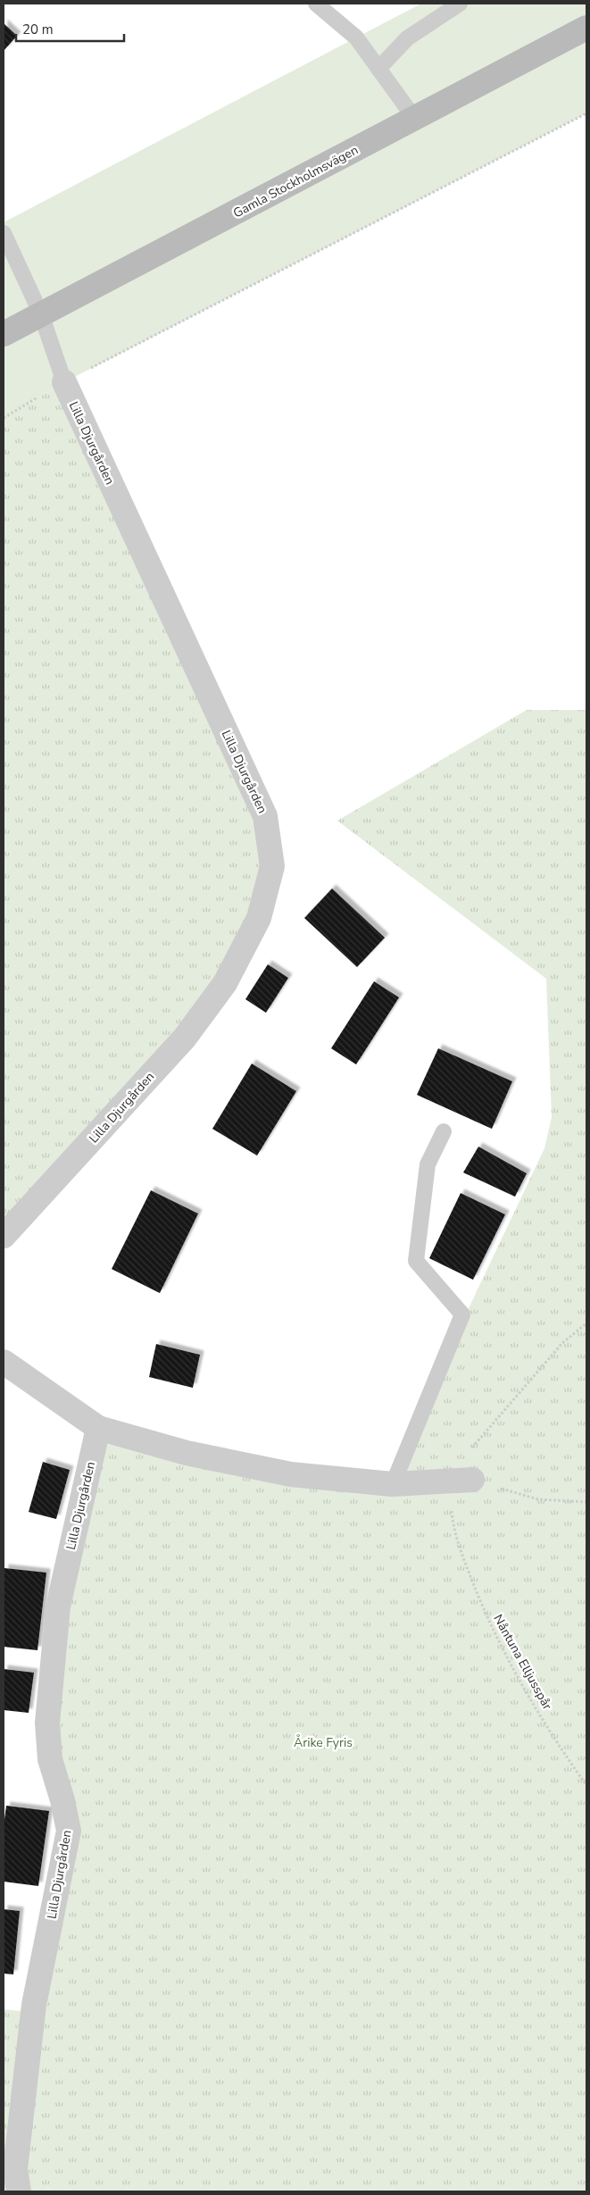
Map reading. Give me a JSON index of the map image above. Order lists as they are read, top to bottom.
{
  "streets": {
    "main road": ["Gamla Stockholmsvägen"],
    "street": ["Lilla Djurgården"],
    "path": ["Nåntuna Elljusspår"]
  },
  "parks": ["Årike Fyris"],
  "scale_bar": "20 m"
}
